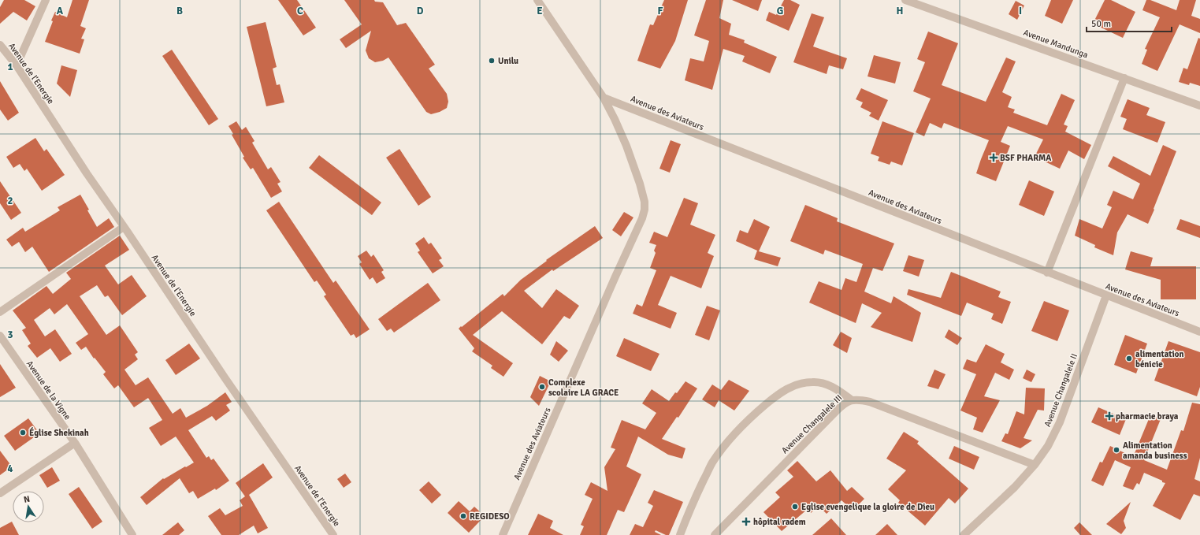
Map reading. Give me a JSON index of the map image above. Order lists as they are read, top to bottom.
{
  "streets": {
    "street": [
      "Avenue Mandunga",
      "Avenue de l'Energie",
      "Avenue des Aviateurs",
      "Avenue de la Vigne",
      "Avenue Changalele II",
      "Avenue Changalele III"
    ]
  },
  "crossings": [
    ["Avenue des Aviateurs", "Avenue Changalele II"],
    ["Avenue Changalele II", "Avenue Changalele III"]
  ],
  "places": {
    "other": [
      "Unilu",
      "alimentation bénicie",
      "Complexe scolaire LA GRACE",
      "Église Shekinah",
      "Alimentation amanda business",
      "Eglise evengelique la gloire de Dieu",
      "REGIDESO"
    ],
    "health": ["BSF PHARMA", "pharmacie braya", "hôpital radem"]
  },
  "scale_bar": "50 m",
  "north": "top",
  "grid": {
    "columns": [
      "A",
      "B",
      "C",
      "D",
      "E",
      "F",
      "G",
      "H",
      "I"
    ],
    "rows": [
      "1",
      "2",
      "3",
      "4"
    ]
  }
}
